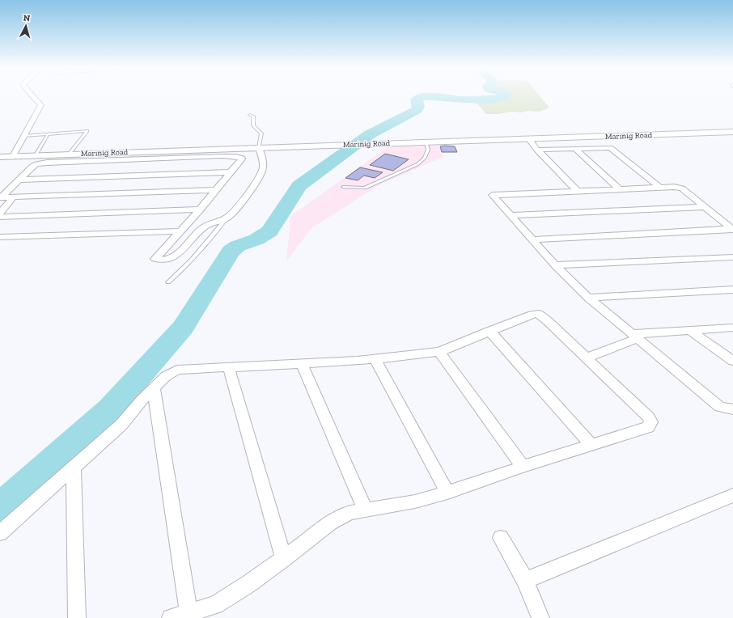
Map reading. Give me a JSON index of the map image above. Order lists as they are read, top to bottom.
{
  "streets": {
    "street": ["Marinig Road"]
  },
  "north": "top"
}
